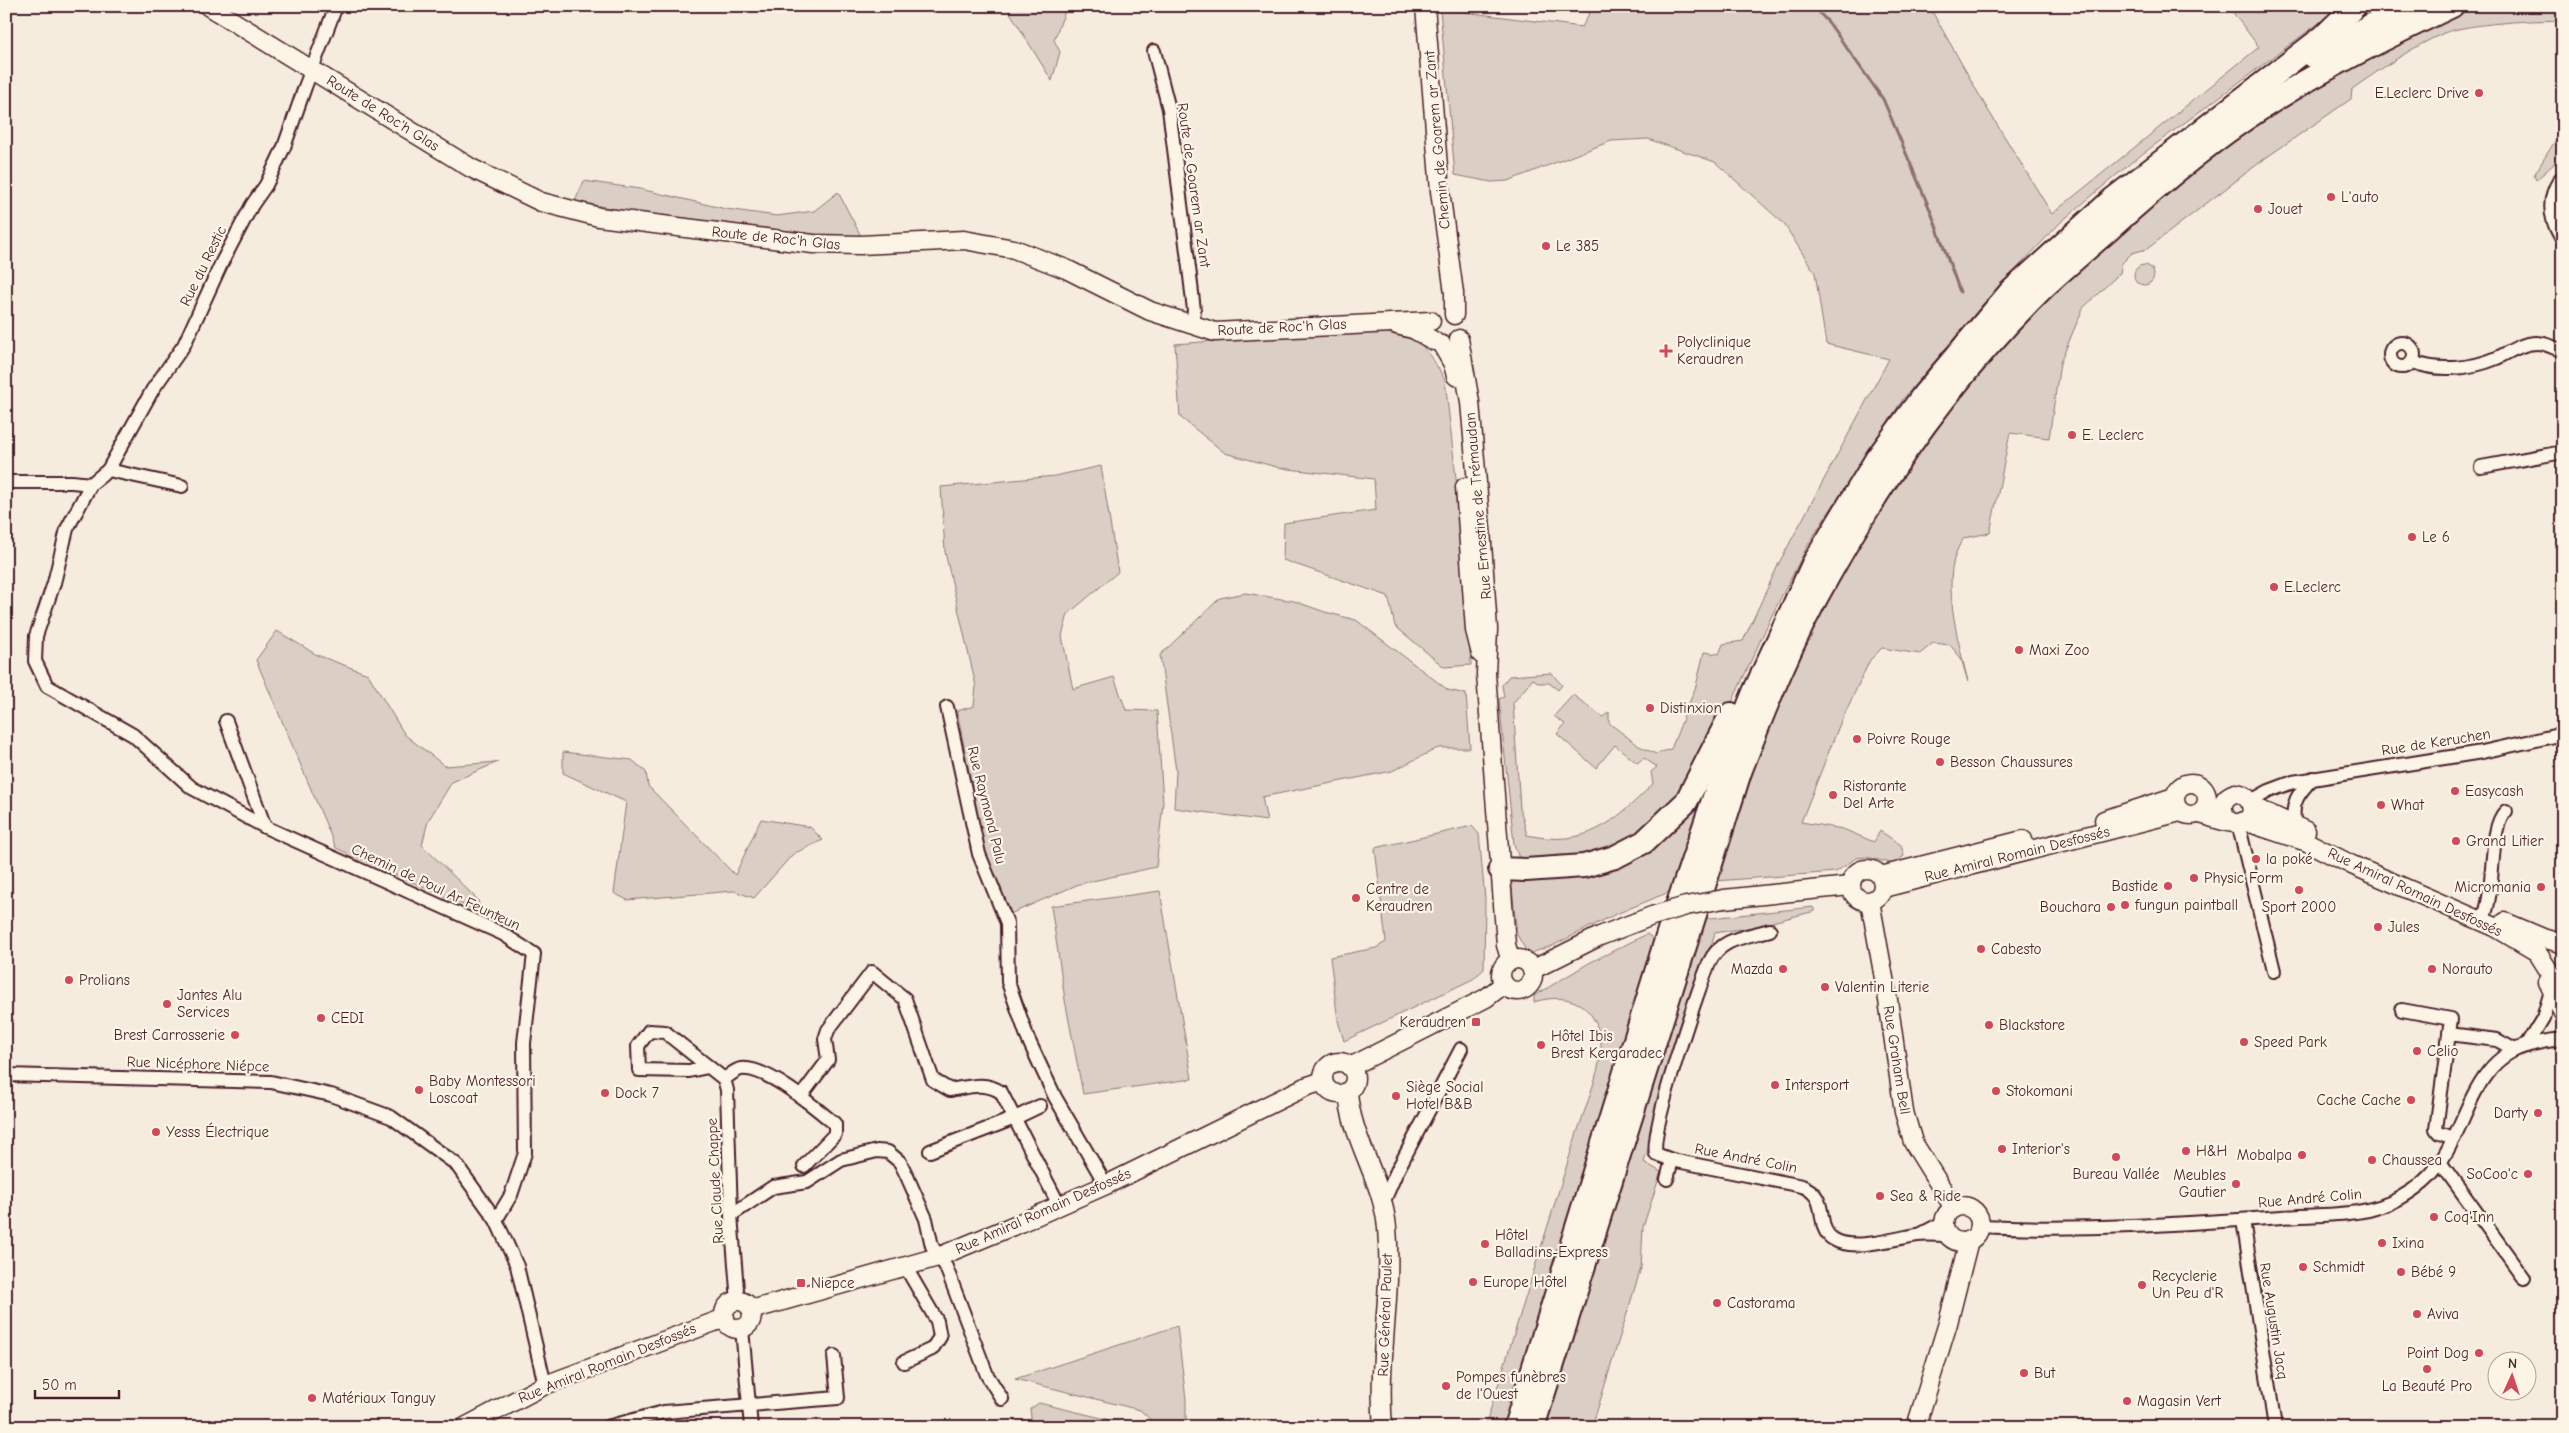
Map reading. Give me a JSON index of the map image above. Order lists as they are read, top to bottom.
{
  "streets": {
    "street": [
      "Route de Roc'h Glas",
      "Chemin de Goarem ar Zant",
      "Route de Goarem ar Zant",
      "Rue du Restic",
      "Rue Ernestine de Trémaudan",
      "Rue de Keruchen",
      "Rue Raymond Palu",
      "Rue Amiral Romain Desfossés",
      "Chemin de Poul Ar Feunteun",
      "Rue Graham Bell",
      "Rue Nicéphore Niépce",
      "Rue André Colin",
      "Rue Claude Chappe",
      "Rue Général Paulet",
      "Rue Augustin Jacq"
    ]
  },
  "crossings": [
    ["Route de Roc'h Glas", "Chemin de Goarem ar Zant"],
    ["Route de Roc'h Glas", "Route de Goarem ar Zant"],
    ["Route de Roc'h Glas", "Rue du Restic"],
    ["Route de Roc'h Glas", "Rue Ernestine de Trémaudan"],
    ["Chemin de Goarem ar Zant", "Rue Ernestine de Trémaudan"],
    ["Rue du Restic", "Chemin de Poul Ar Feunteun"],
    ["Rue de Keruchen", "Rue Amiral Romain Desfossés"],
    ["Rue Raymond Palu", "Rue Amiral Romain Desfossés"],
    ["Rue Amiral Romain Desfossés", "Rue Graham Bell"],
    ["Rue Amiral Romain Desfossés", "Rue Nicéphore Niépce"],
    ["Rue Amiral Romain Desfossés", "Rue Claude Chappe"],
    ["Rue Amiral Romain Desfossés", "Rue Général Paulet"],
    ["Chemin de Poul Ar Feunteun", "Rue Nicéphore Niépce"],
    ["Rue Graham Bell", "Rue André Colin"],
    ["Rue André Colin", "Rue Augustin Jacq"]
  ],
  "places": {
    "other": [
      "E.Leclerc Drive",
      "L'auto",
      "Jouet",
      "Le 385",
      "E. Leclerc",
      "Le 6",
      "E.Leclerc",
      "Maxi Zoo",
      "Distinxion",
      "Poivre Rouge",
      "Besson Chaussures",
      "Easycash",
      "Ristorante Del Arte",
      "What",
      "Grand Litier",
      "la poké",
      "Physic Form",
      "Bastide",
      "Micromania",
      "Sport 2000",
      "Centre de Keraudren",
      "fungun paintball",
      "Bouchara",
      "Jules",
      "Cabesto",
      "Mazda",
      "Norauto",
      "Prolians",
      "Valentin Literie",
      "Jantes Alu Services",
      "CEDI",
      "Blackstore",
      "Brest Carrosserie",
      "Speed Park",
      "Hôtel Ibis Brest Kergaradec",
      "Celio",
      "Intersport",
      "Baby Montessori Loscoat",
      "Stokomani",
      "Dock 7",
      "Siège Social Hotel B&B",
      "Cache Cache",
      "Darty",
      "Yesss Électrique",
      "Interior's",
      "H&H",
      "Mobalpa",
      "Bureau Vallée",
      "Chaussea",
      "SoCoo'c",
      "Meubles Gautier",
      "Sea & Ride",
      "Coq'Inn",
      "Ixina",
      "Hôtel Balladins-Express",
      "Schmidt",
      "Bébé 9",
      "Europe Hôtel",
      "Recyclerie Un Peu d'R",
      "Castorama",
      "Aviva",
      "Point Dog",
      "La Beauté Pro",
      "But",
      "Pompes funèbres de l'Ouest",
      "Matériaux Tanguy",
      "Magasin Vert"
    ],
    "health": ["Polyclinique Keraudren"],
    "transit": ["Keraudren", "Niepce"]
  },
  "scale_bar": "50 m",
  "north": "top"
}
